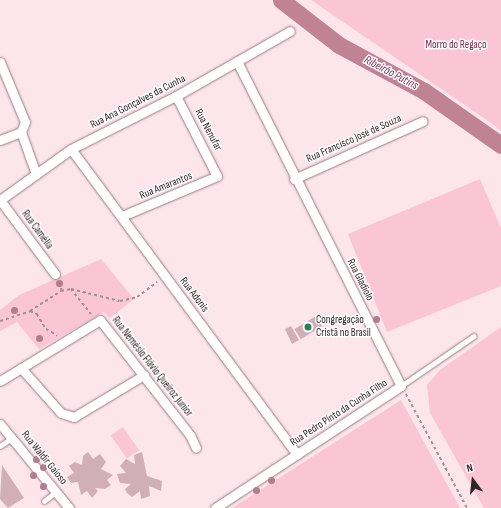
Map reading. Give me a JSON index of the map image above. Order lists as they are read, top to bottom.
{
  "streets": {
    "street": [
      "Rua Ana Gonçalves da Cunha",
      "Rua Nenufar",
      "Rua Francisco José de Souza",
      "Rua Amarantos",
      "Rua Camélia",
      "Rua Gladiolo",
      "Rua Adonis",
      "Rua Nemésio Flávio Queiroz Junior",
      "Rua Pedro Pinto da Cunha Filho",
      "Rua Waldir Gaioso"
    ]
  },
  "crossings": [
    ["Rua Ana Gonçalves da Cunha", "Rua Nenufar"],
    ["Rua Ana Gonçalves da Cunha", "Rua Camélia"],
    ["Rua Ana Gonçalves da Cunha", "Rua Gladiolo"],
    ["Rua Ana Gonçalves da Cunha", "Rua Adonis"],
    ["Rua Nenufar", "Rua Amarantos"],
    ["Rua Francisco José de Souza", "Rua Gladiolo"],
    ["Rua Amarantos", "Rua Adonis"],
    ["Rua Gladiolo", "Rua Pedro Pinto da Cunha Filho"],
    ["Rua Adonis", "Rua Pedro Pinto da Cunha Filho"]
  ],
  "water": ["Ribeirão Putins"],
  "parks": ["Morro do Regaço"],
  "places": ["Congregação Cristã no Brasil"],
  "north": "top"
}
